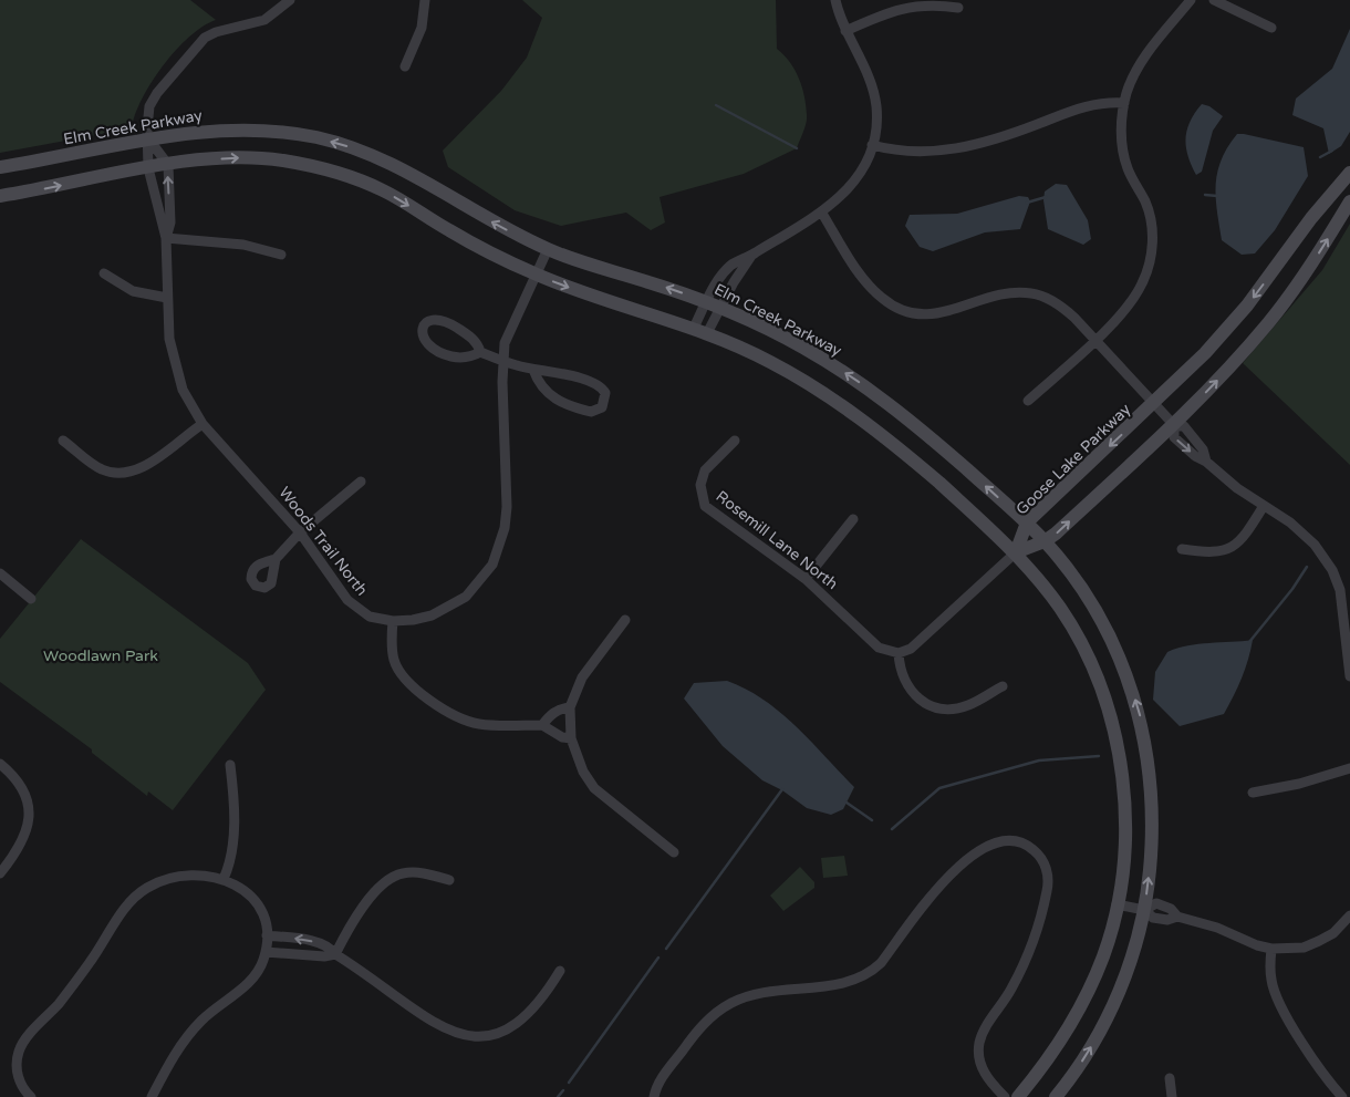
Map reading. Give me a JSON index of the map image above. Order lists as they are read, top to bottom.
{
  "streets": {
    "street": [
      "Elm Creek Parkway",
      "Goose Lake Parkway",
      "Rosemill Lane North",
      "Woods Trail North"
    ]
  },
  "crossings": [
    ["Elm Creek Parkway", "Goose Lake Parkway"],
    ["Elm Creek Parkway", "Woods Trail North"]
  ],
  "one_way": ["Elm Creek Parkway"],
  "parks": ["Woodlawn Park"]
}
